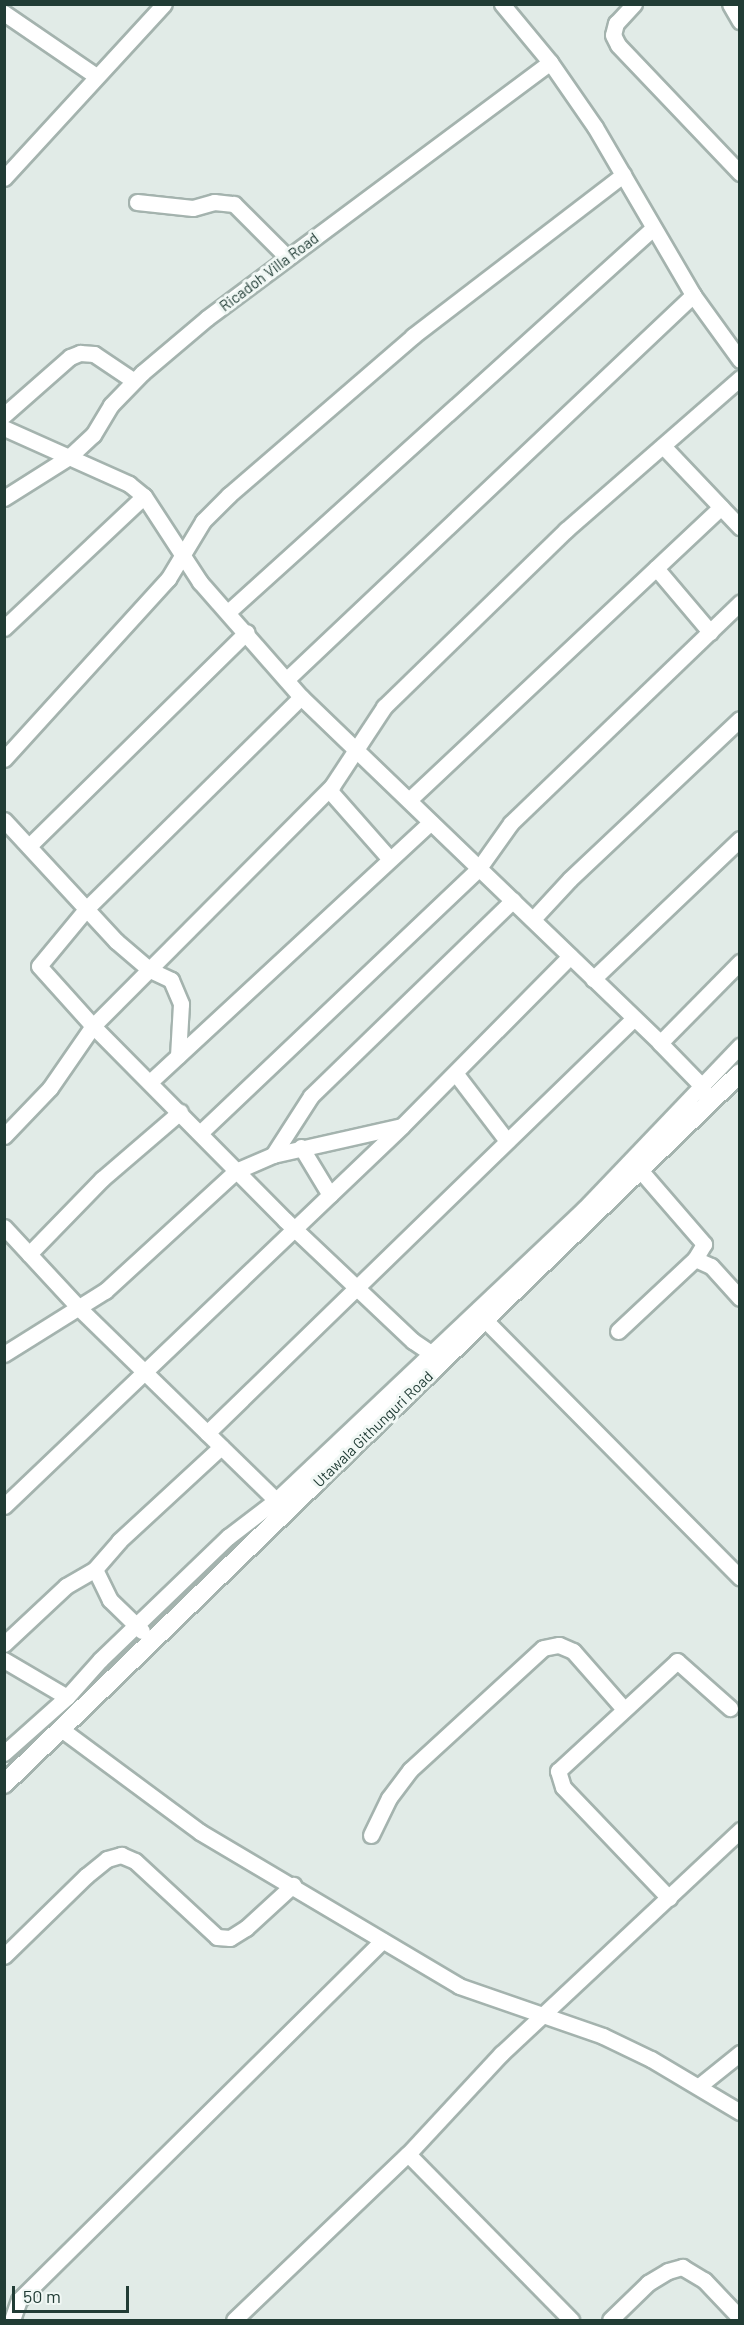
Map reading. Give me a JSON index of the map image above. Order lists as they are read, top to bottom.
{
  "streets": {
    "street": ["Ricadoh Villa Road", "Utawala Githunguri Road"]
  },
  "scale_bar": "50 m"
}
